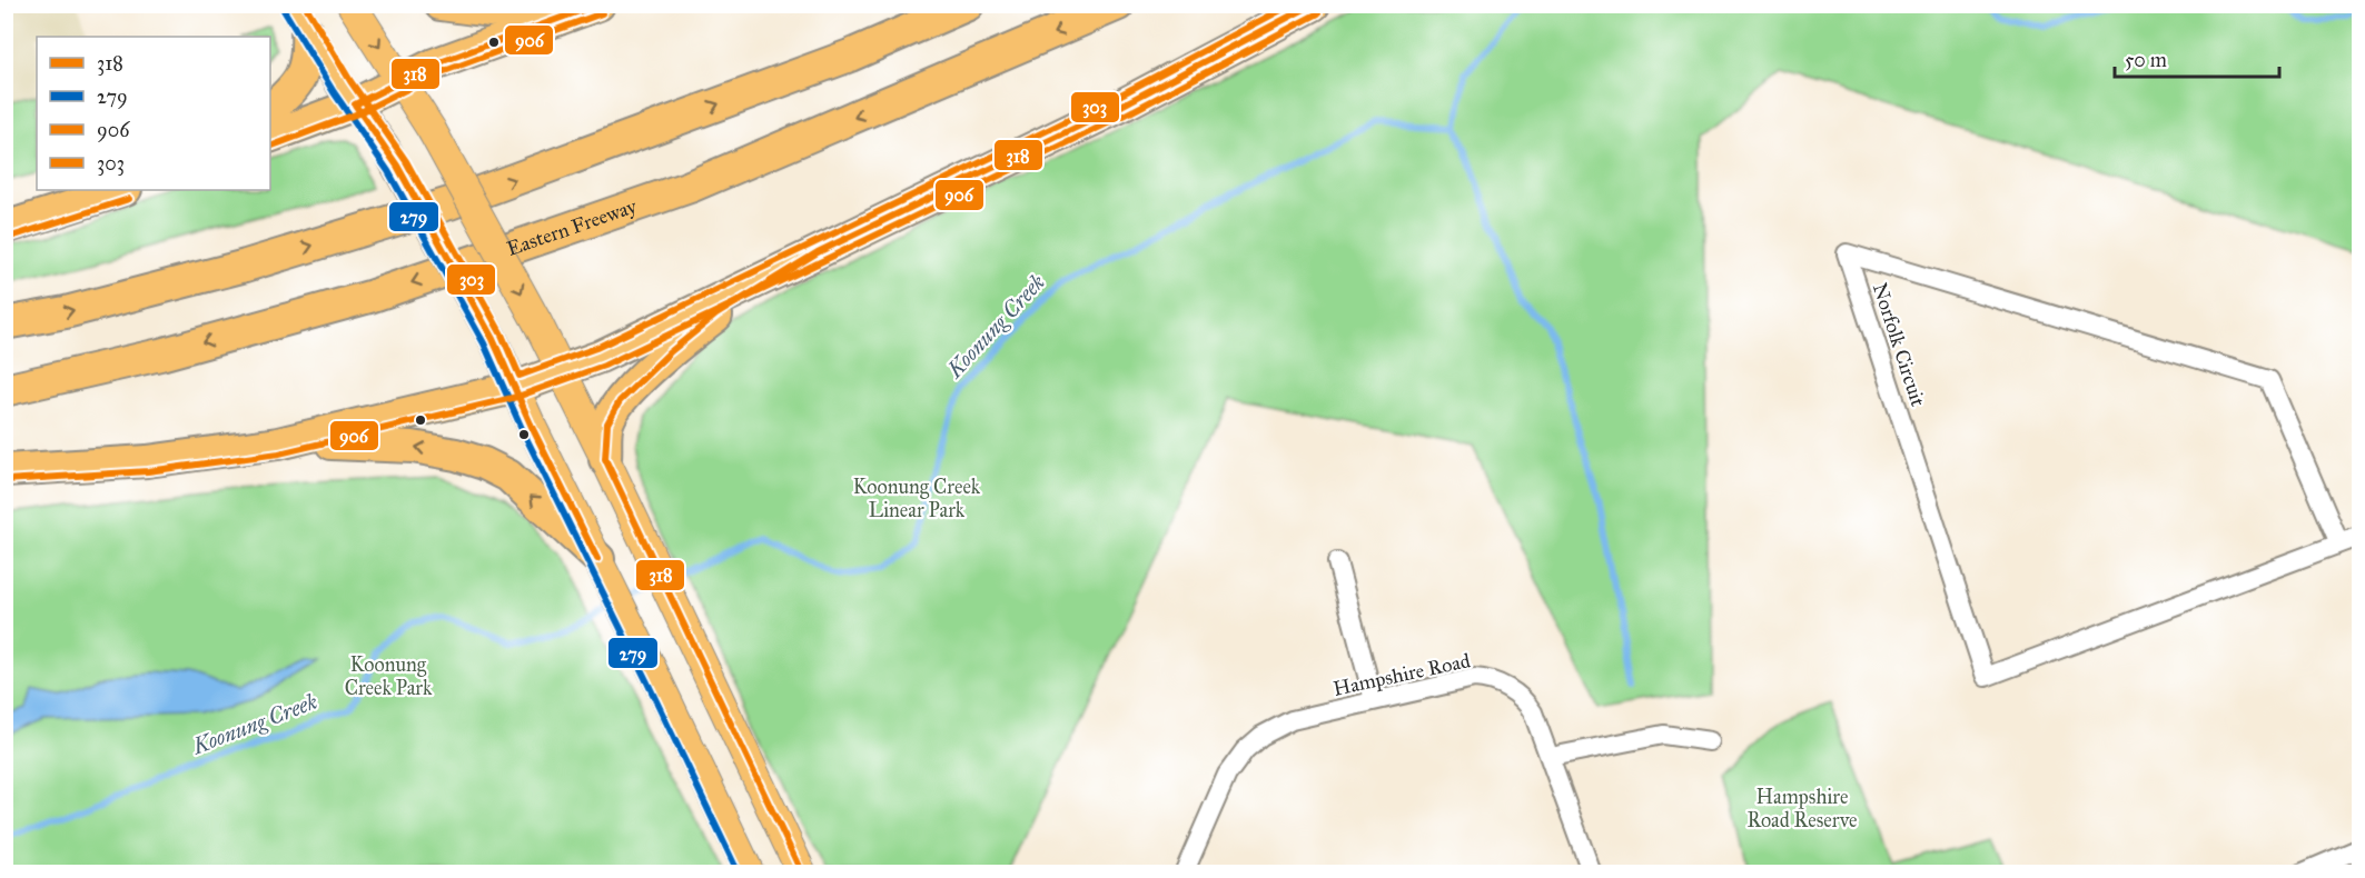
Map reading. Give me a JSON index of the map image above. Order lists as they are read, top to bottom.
{
  "streets": {
    "highway": ["Eastern Freeway"],
    "street": ["Norfolk Circuit", "Hampshire Road"]
  },
  "water": ["Koonung Creek"],
  "parks": ["Koonung Creek Linear Park", "Koonung Creek Park", "Hampshire Road Reserve"],
  "lines": [
    "transit line 318",
    "transit line 303",
    "transit line 279",
    "transit line 906"
  ],
  "legend": [
    "318",
    "279",
    "906",
    "303"
  ],
  "scale_bar": "50 m"
}
